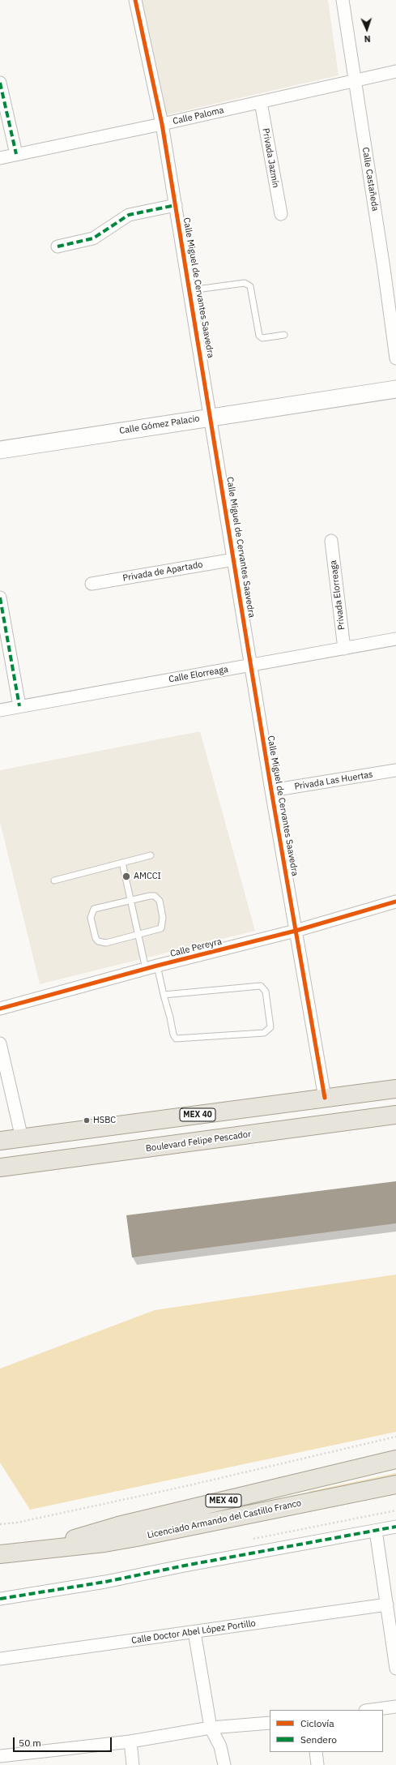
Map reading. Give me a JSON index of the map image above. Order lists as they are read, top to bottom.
{
  "streets": {
    "main road": ["MEX 40", "Boulevard Felipe Pescador", "Licenciado Armando del Castillo Franco"],
    "street": [
      "Calle Paloma",
      "Privada Jazmín",
      "Calle Castañeda",
      "Calle Miguel de Cervantes Saavedra",
      "Calle Gómez Palacio",
      "Privada de Apartado",
      "Privada Elorreaga",
      "Calle Elorreaga",
      "Privada Las Huertas",
      "Calle Pereyra",
      "Calle Doctor Abel López Portillo"
    ]
  },
  "crossings": [
    ["Calle Paloma", "Privada Jazmín"],
    ["Calle Paloma", "Calle Castañeda"],
    ["Calle Paloma", "Calle Miguel de Cervantes Saavedra"],
    ["Calle Miguel de Cervantes Saavedra", "Calle Gómez Palacio"],
    ["Calle Miguel de Cervantes Saavedra", "Privada de Apartado"],
    ["Calle Miguel de Cervantes Saavedra", "Calle Elorreaga"],
    ["Calle Miguel de Cervantes Saavedra", "Privada Las Huertas"],
    ["Calle Miguel de Cervantes Saavedra", "Calle Pereyra"],
    ["Calle Miguel de Cervantes Saavedra", "MEX 40"],
    ["Privada Elorreaga", "Calle Elorreaga"]
  ],
  "places": ["AMCCI", "HSBC"],
  "legend": ["Ciclovía", "Sendero"],
  "scale_bar": "50 m",
  "north": "bottom"
}
